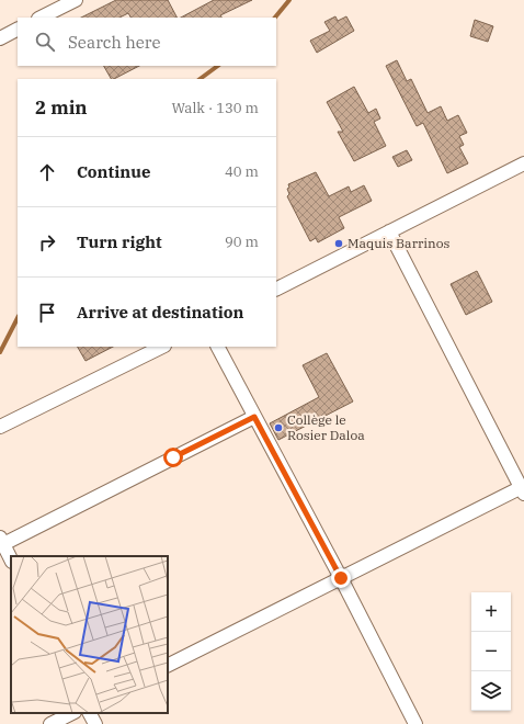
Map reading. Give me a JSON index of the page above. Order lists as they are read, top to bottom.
{
  "places": ["Maquis Barrinos", "Collège le Rosier Daloa"],
  "page": {
    "search": "Search here",
    "heading": ["2 min", "Walk · 130 m"],
    "list": [
      ["Continue", "40 m"],
      ["Turn right", "90 m"],
      "Arrive at destination"
    ],
    "map_buttons": ["+", "−"]
  }
}
